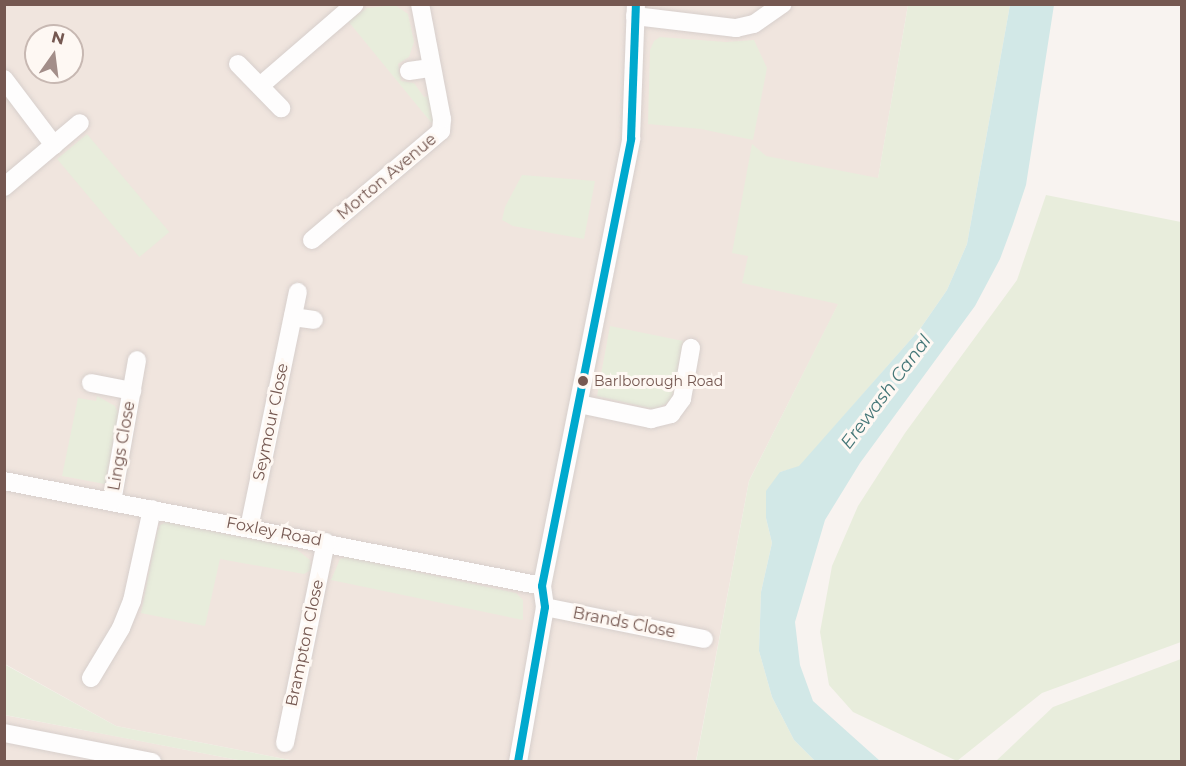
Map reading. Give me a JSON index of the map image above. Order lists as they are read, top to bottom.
{
  "streets": {
    "street": [
      "Morton Avenue",
      "Seymour Close",
      "Lings Close",
      "Foxley Road",
      "Brands Close",
      "Brampton Close"
    ]
  },
  "crossings": [
    ["Seymour Close", "Foxley Road"],
    ["Lings Close", "Foxley Road"],
    ["Foxley Road", "Brampton Close"]
  ],
  "water": ["Erewash Canal"],
  "places": ["Barlborough Road"],
  "north": "top"
}
